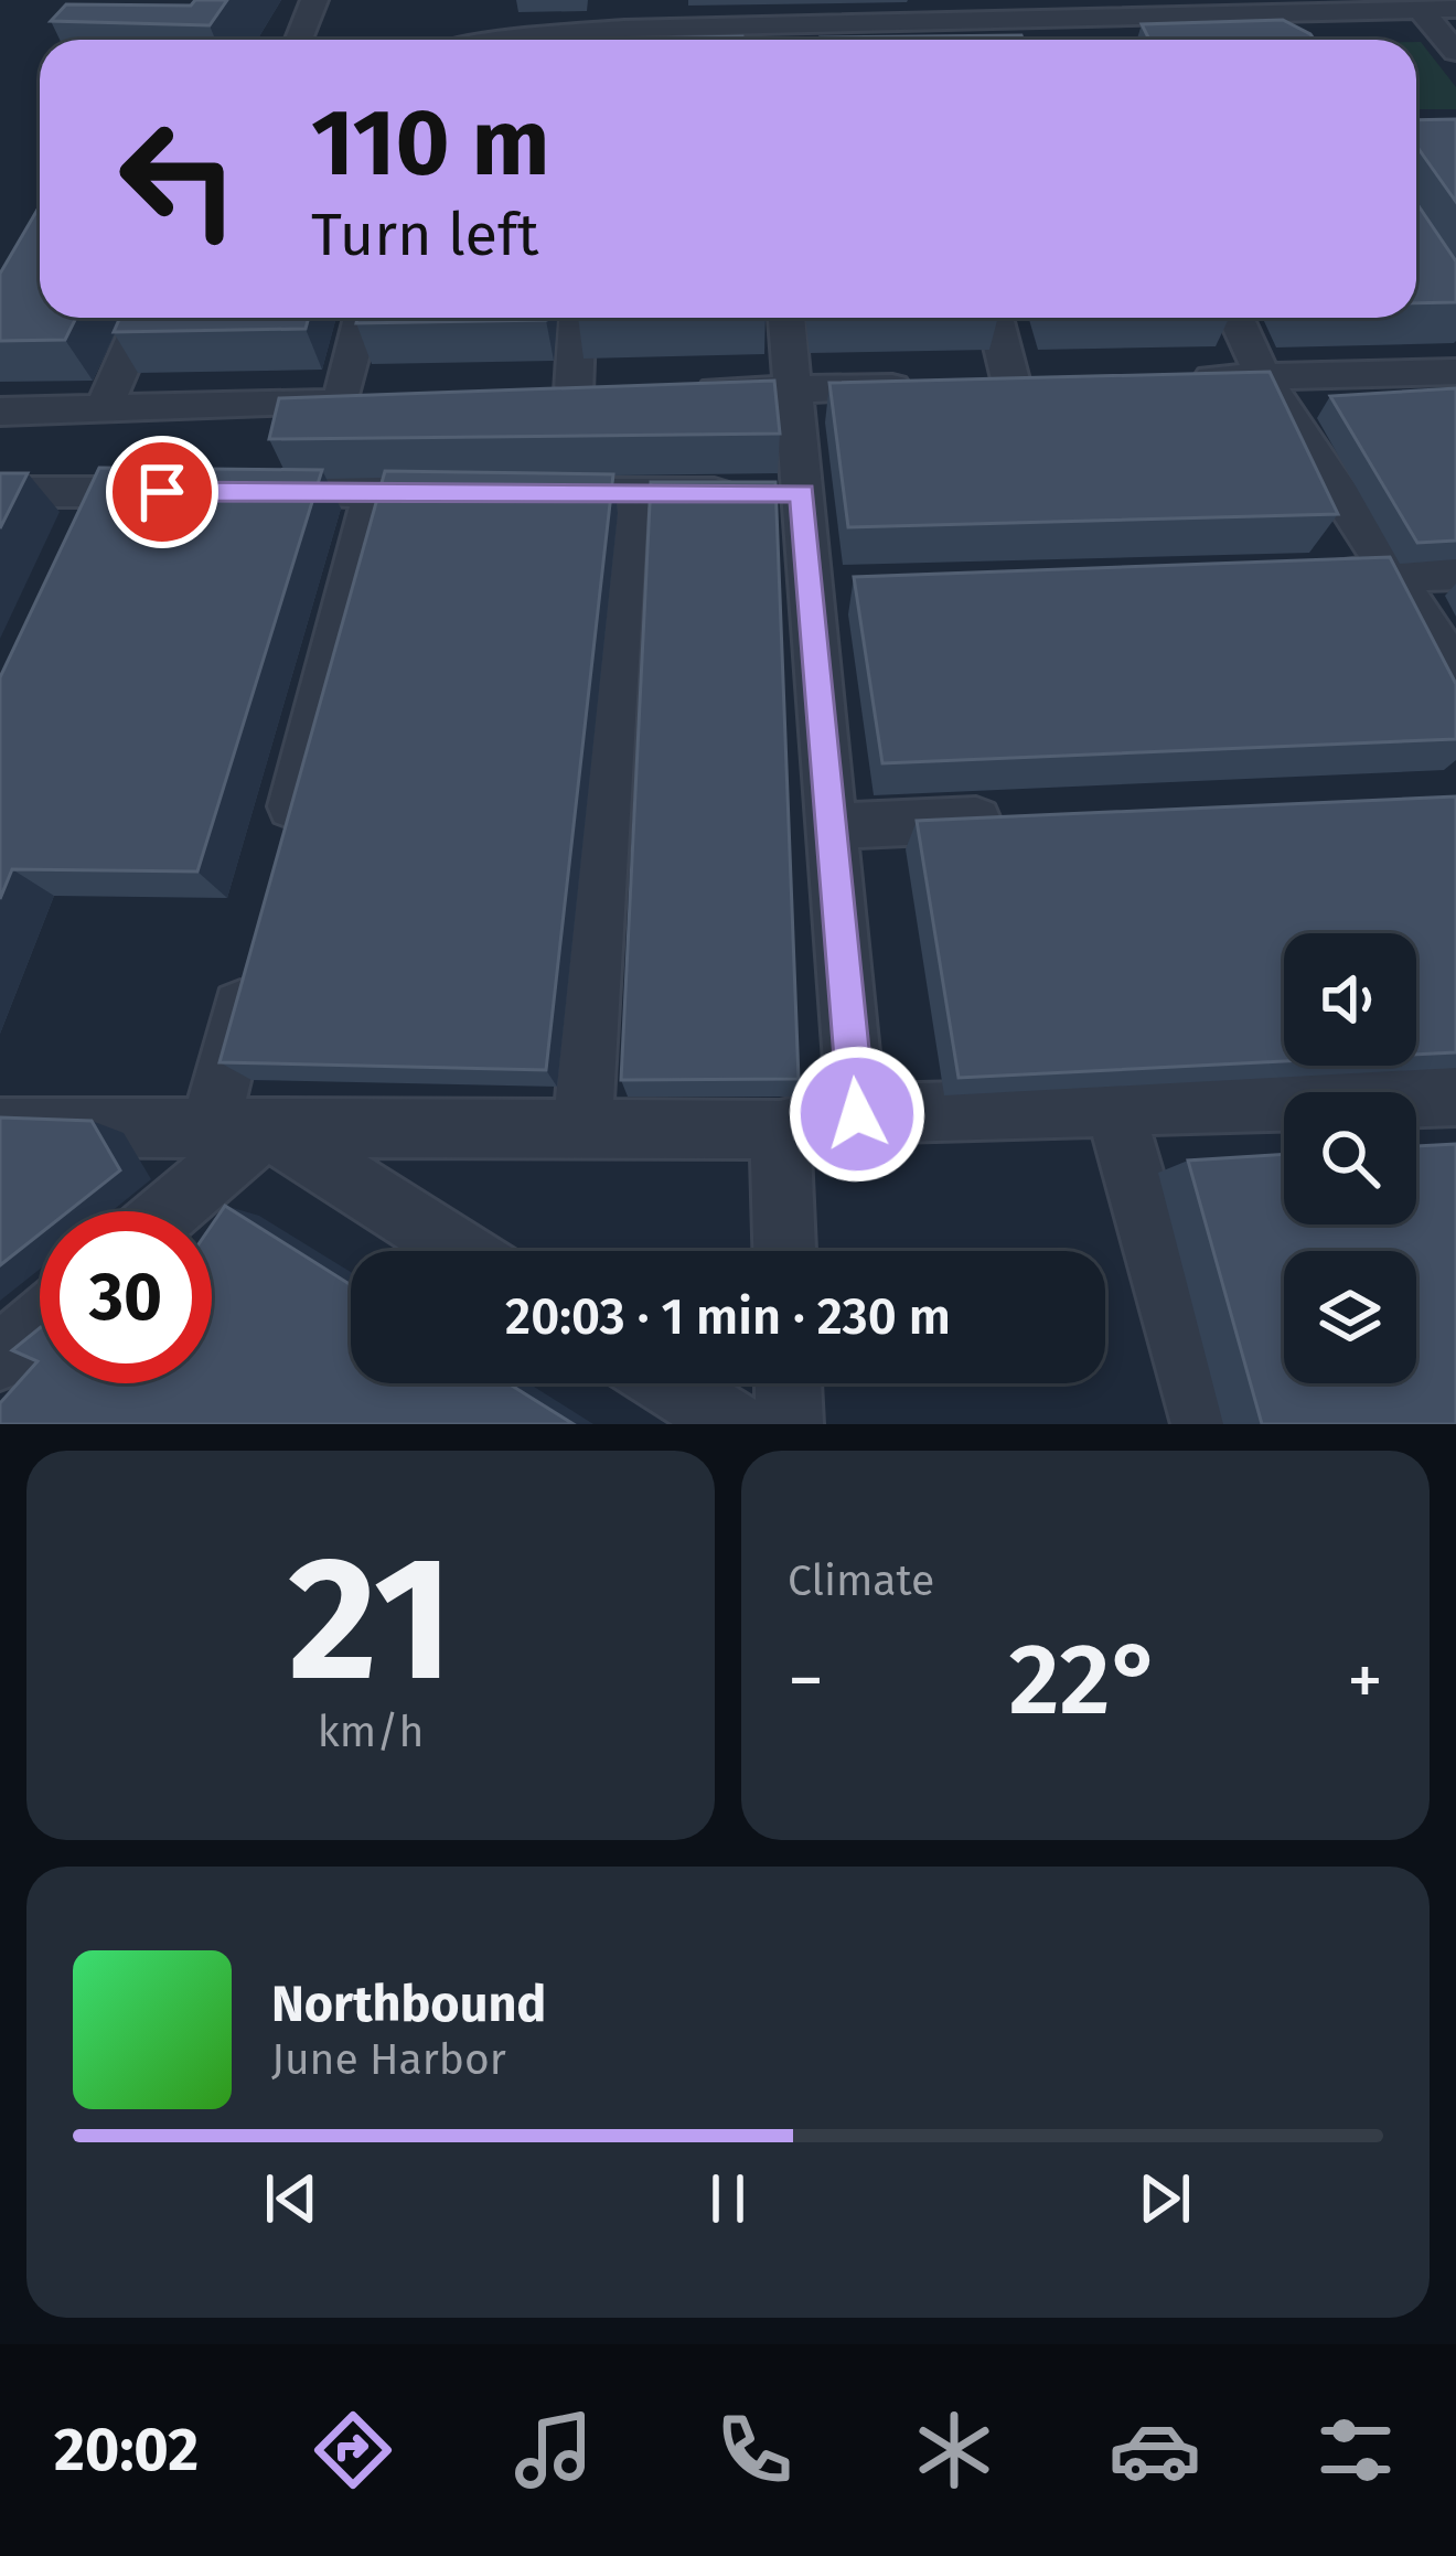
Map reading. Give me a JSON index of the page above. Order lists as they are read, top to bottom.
{
  "page": {
    "turn": ["110 m", "Turn left"],
    "limit": "30",
    "trip": "20:03 · 1 min · 230 m",
    "tile": [
      ["21", "km/h"],
      "Climate"
    ],
    "heat": ["−", "22°", "+"],
    "song": ["Northbound", "June Harbor"],
    "tabs": "20:02"
  }
}
